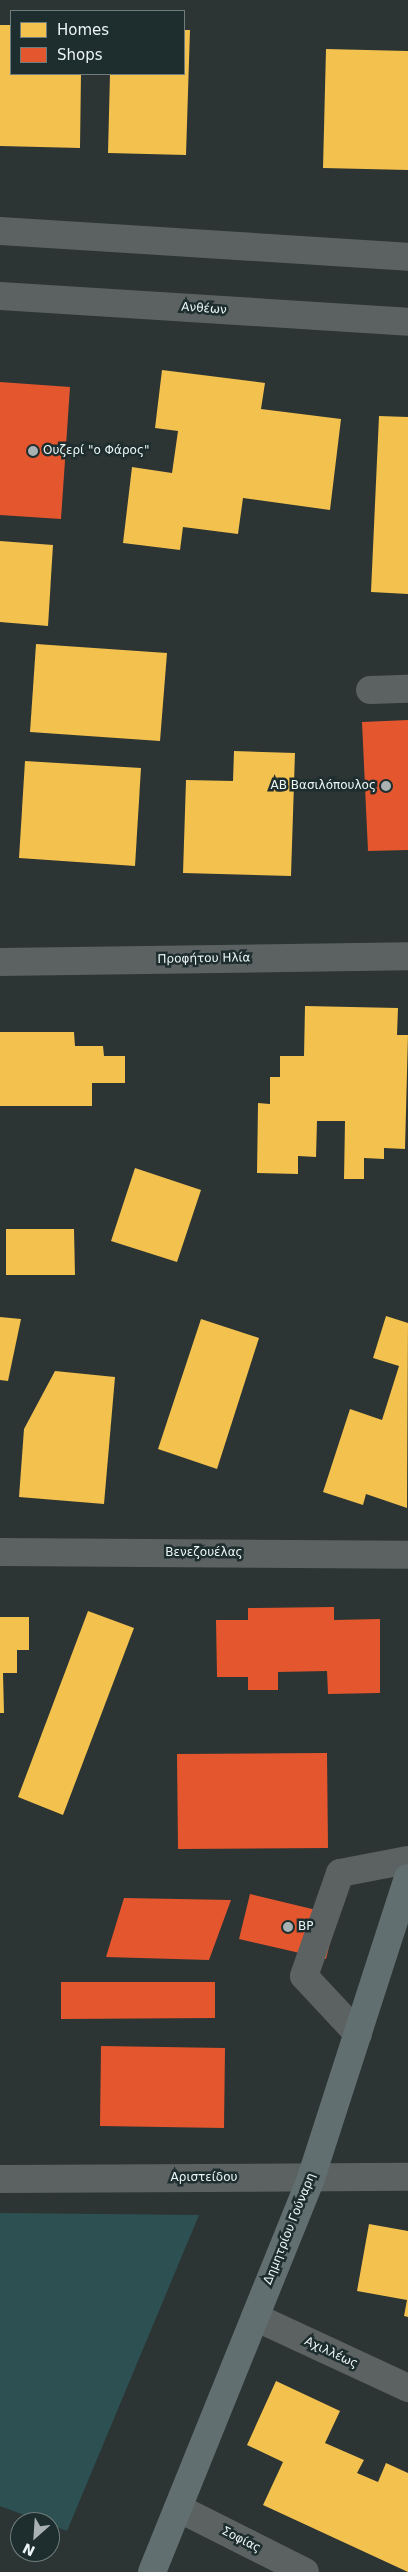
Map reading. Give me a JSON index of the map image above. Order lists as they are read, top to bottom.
{
  "streets": {
    "main road": ["Δημητρίου Γούναρη"],
    "street": [
      "Ανθέων",
      "Προφήτου Ηλία",
      "Βενεζουέλας",
      "Αριστείδου",
      "Αχιλλέως",
      "Σοφίας"
    ]
  },
  "crossings": [
    ["Αριστείδου", "Δημητρίου Γούναρη"],
    ["Δημητρίου Γούναρη", "Αχιλλέως"],
    ["Δημητρίου Γούναρη", "Σοφίας"]
  ],
  "places": ["Ουζερί \"ο Φάρος\"", "ΑΒ Βασιλόπουλος", "BP"],
  "legend": ["Homes", "Shops"],
  "north": "bottom left"
}
